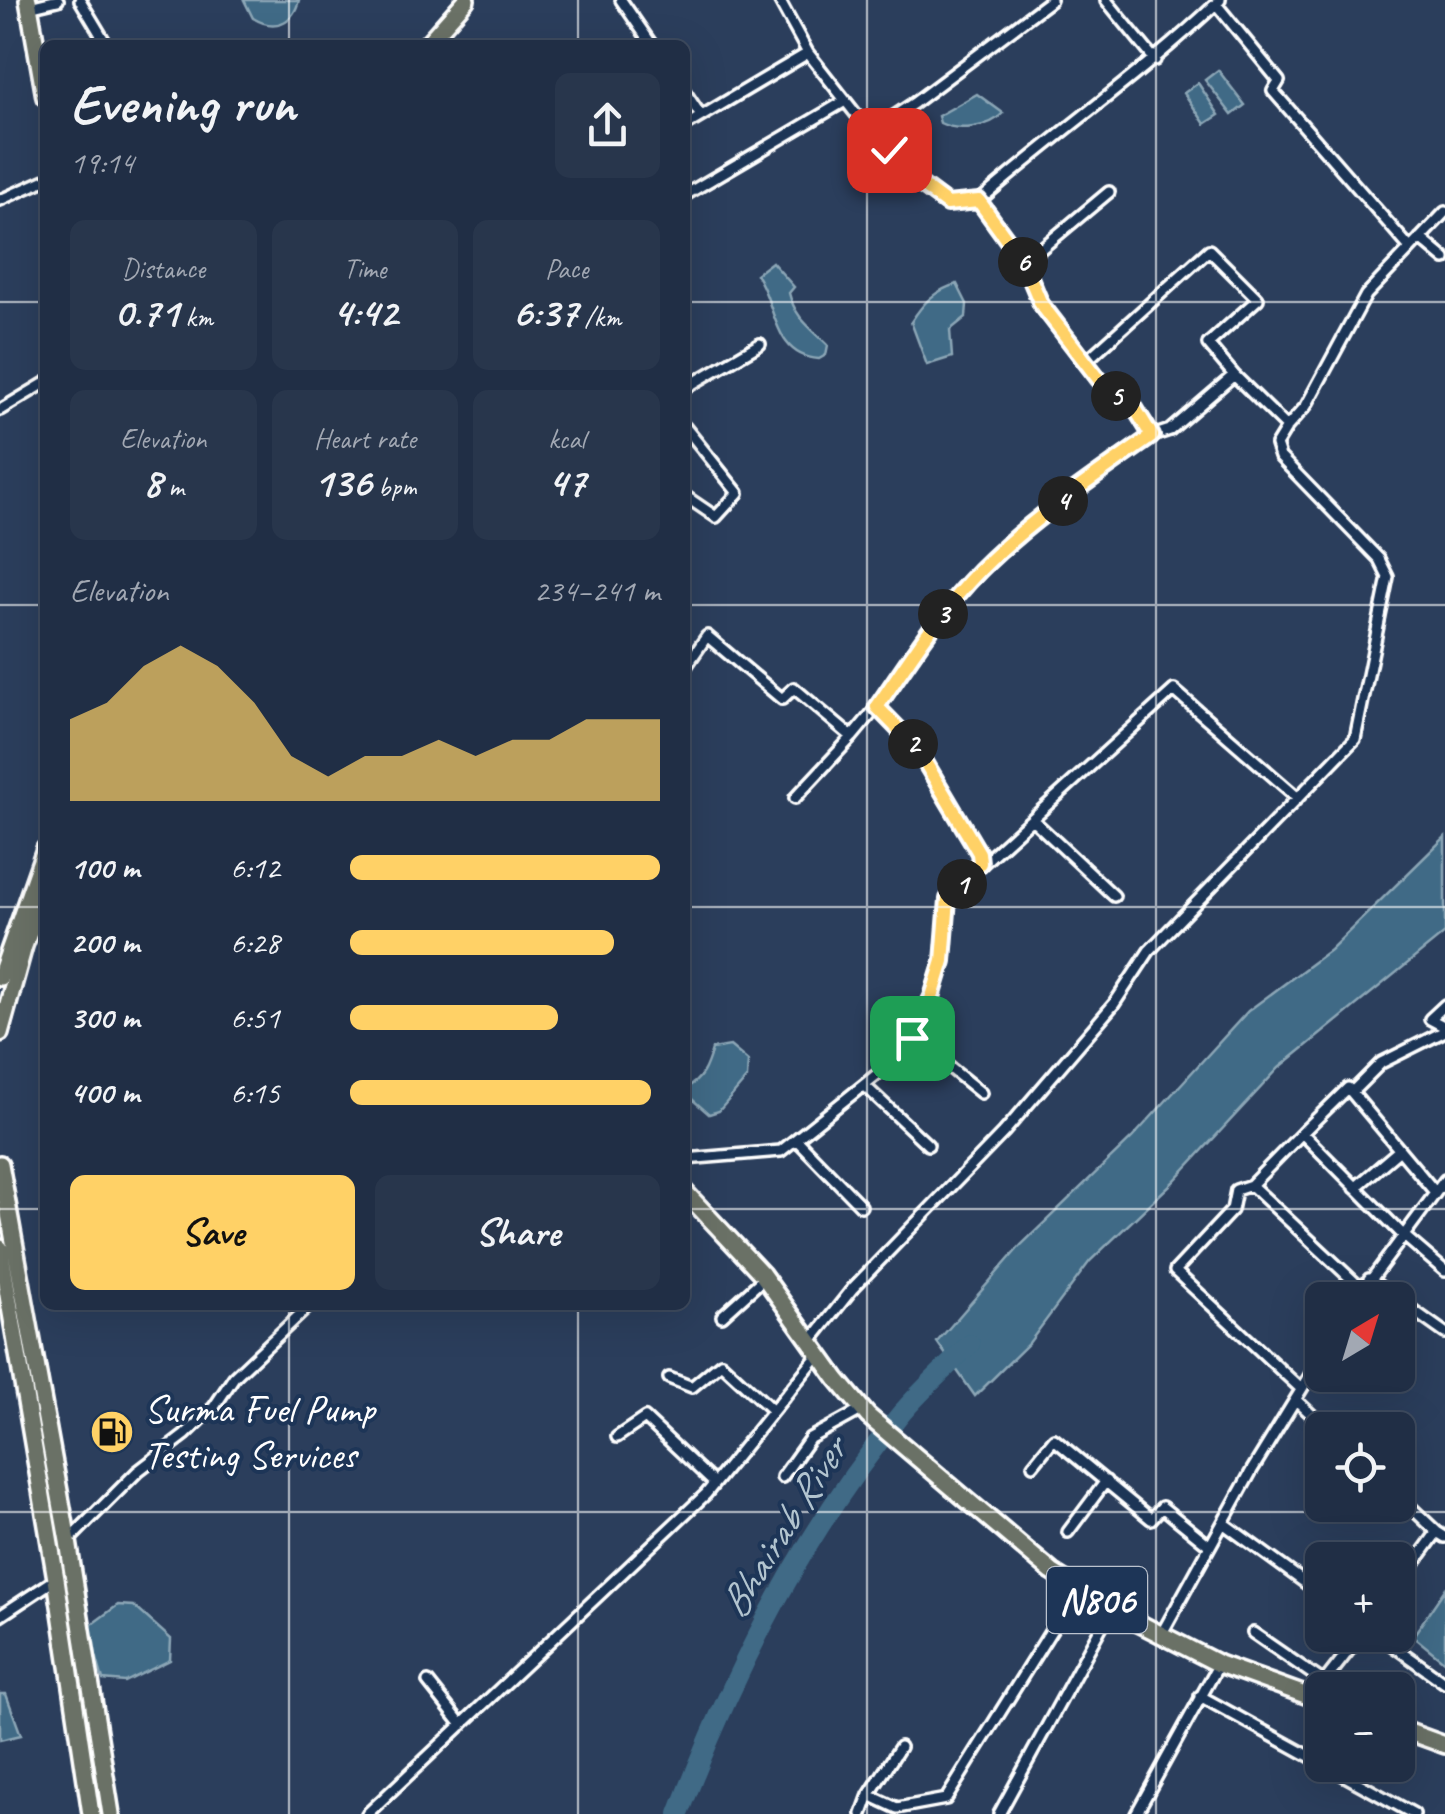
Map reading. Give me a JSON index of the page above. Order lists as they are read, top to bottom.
{
  "streets": {
    "highway": ["N806"]
  },
  "water": ["Bhairab River"],
  "places": {
    "fuel station": ["Surma Fuel Pump Testing Services"]
  },
  "north": "top right",
  "page": {
    "heading": ["Evening run", "19:14"],
    "stats": [
      ["Distance", "0.71 km"],
      ["Time", "4:42"],
      ["Pace", "6:37 /km"],
      ["Elevation", "8 m"],
      ["Heart rate", "136 bpm"],
      ["kcal", "47"]
    ],
    "pins": [
      "6",
      "5",
      "4",
      "3",
      "2",
      "1"
    ],
    "chart": ["Elevation", "234–241 m"],
    "list": [
      {
        "name": "100 m",
        "note": "6:12"
      },
      {
        "name": "200 m",
        "note": "6:28"
      },
      {
        "name": "300 m",
        "note": "6:51"
      },
      {
        "name": "400 m",
        "note": "6:15"
      }
    ],
    "buttons": ["Save", "Share"],
    "map_buttons": ["+", "−"]
  }
}
